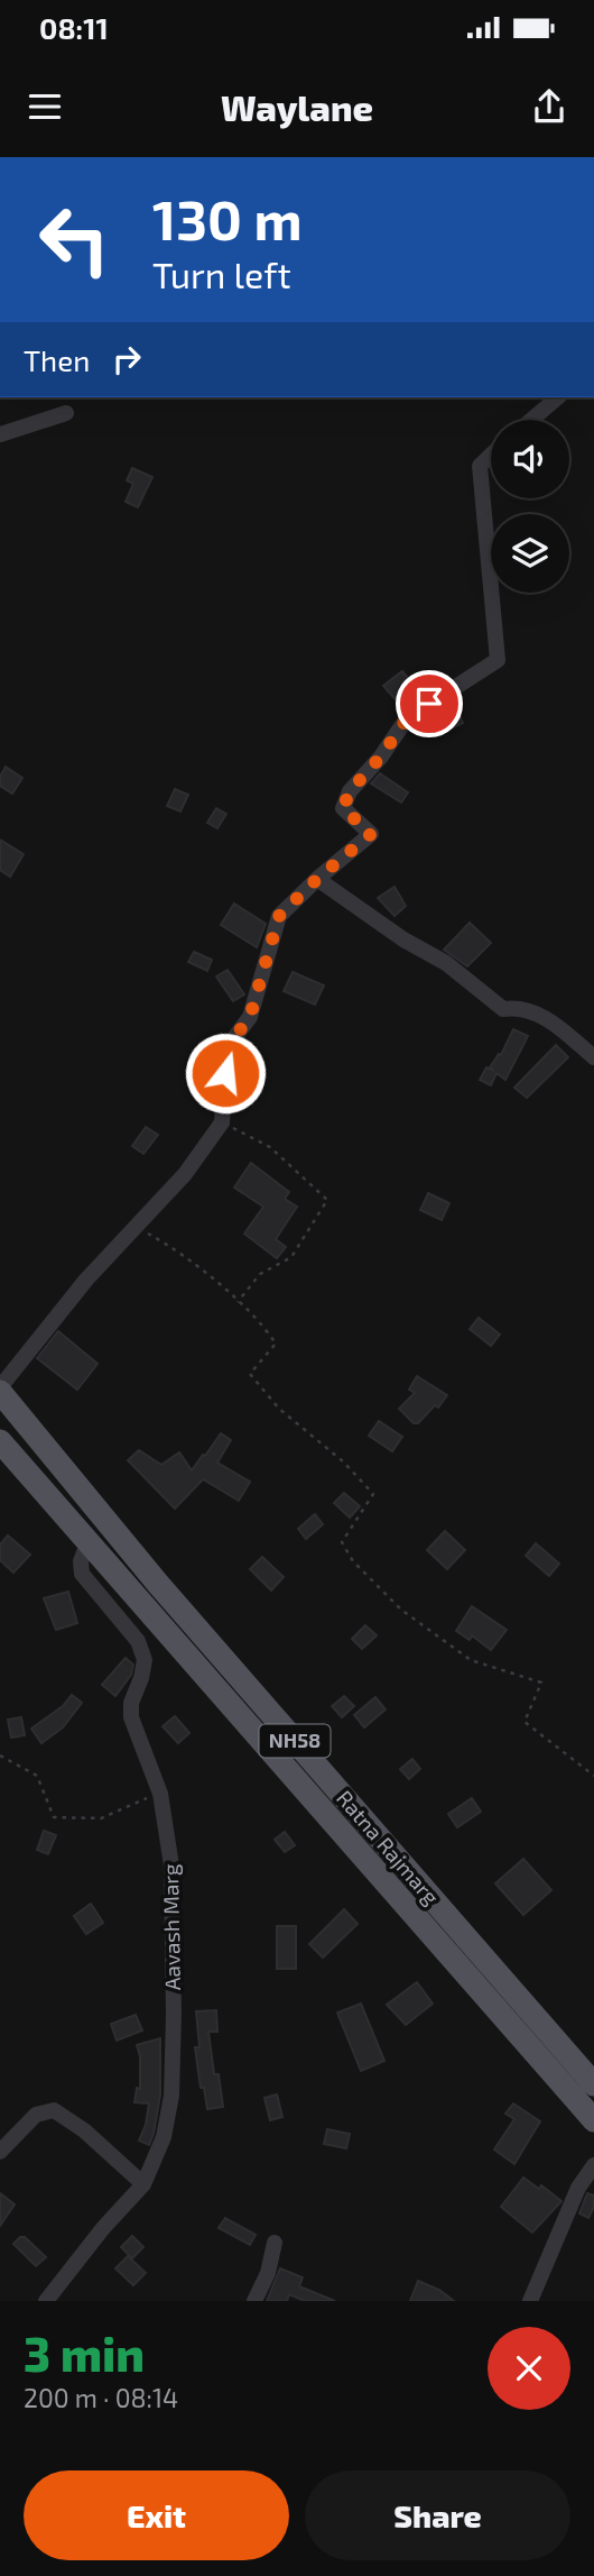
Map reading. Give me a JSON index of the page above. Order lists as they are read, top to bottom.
{
  "streets": {
    "main road": ["NH58", "Ratna Rajmarg"],
    "street": ["Aavash Marg"]
  },
  "crossings": [
    ["Ratna Rajmarg", "Aavash Marg"]
  ],
  "page": {
    "status": "08:11",
    "header": "Waylane",
    "turn": ["130 m", "Turn left"],
    "then": "Then",
    "heading": ["3 min", "200 m · 08:14"],
    "buttons": ["Exit", "Share"]
  }
}
